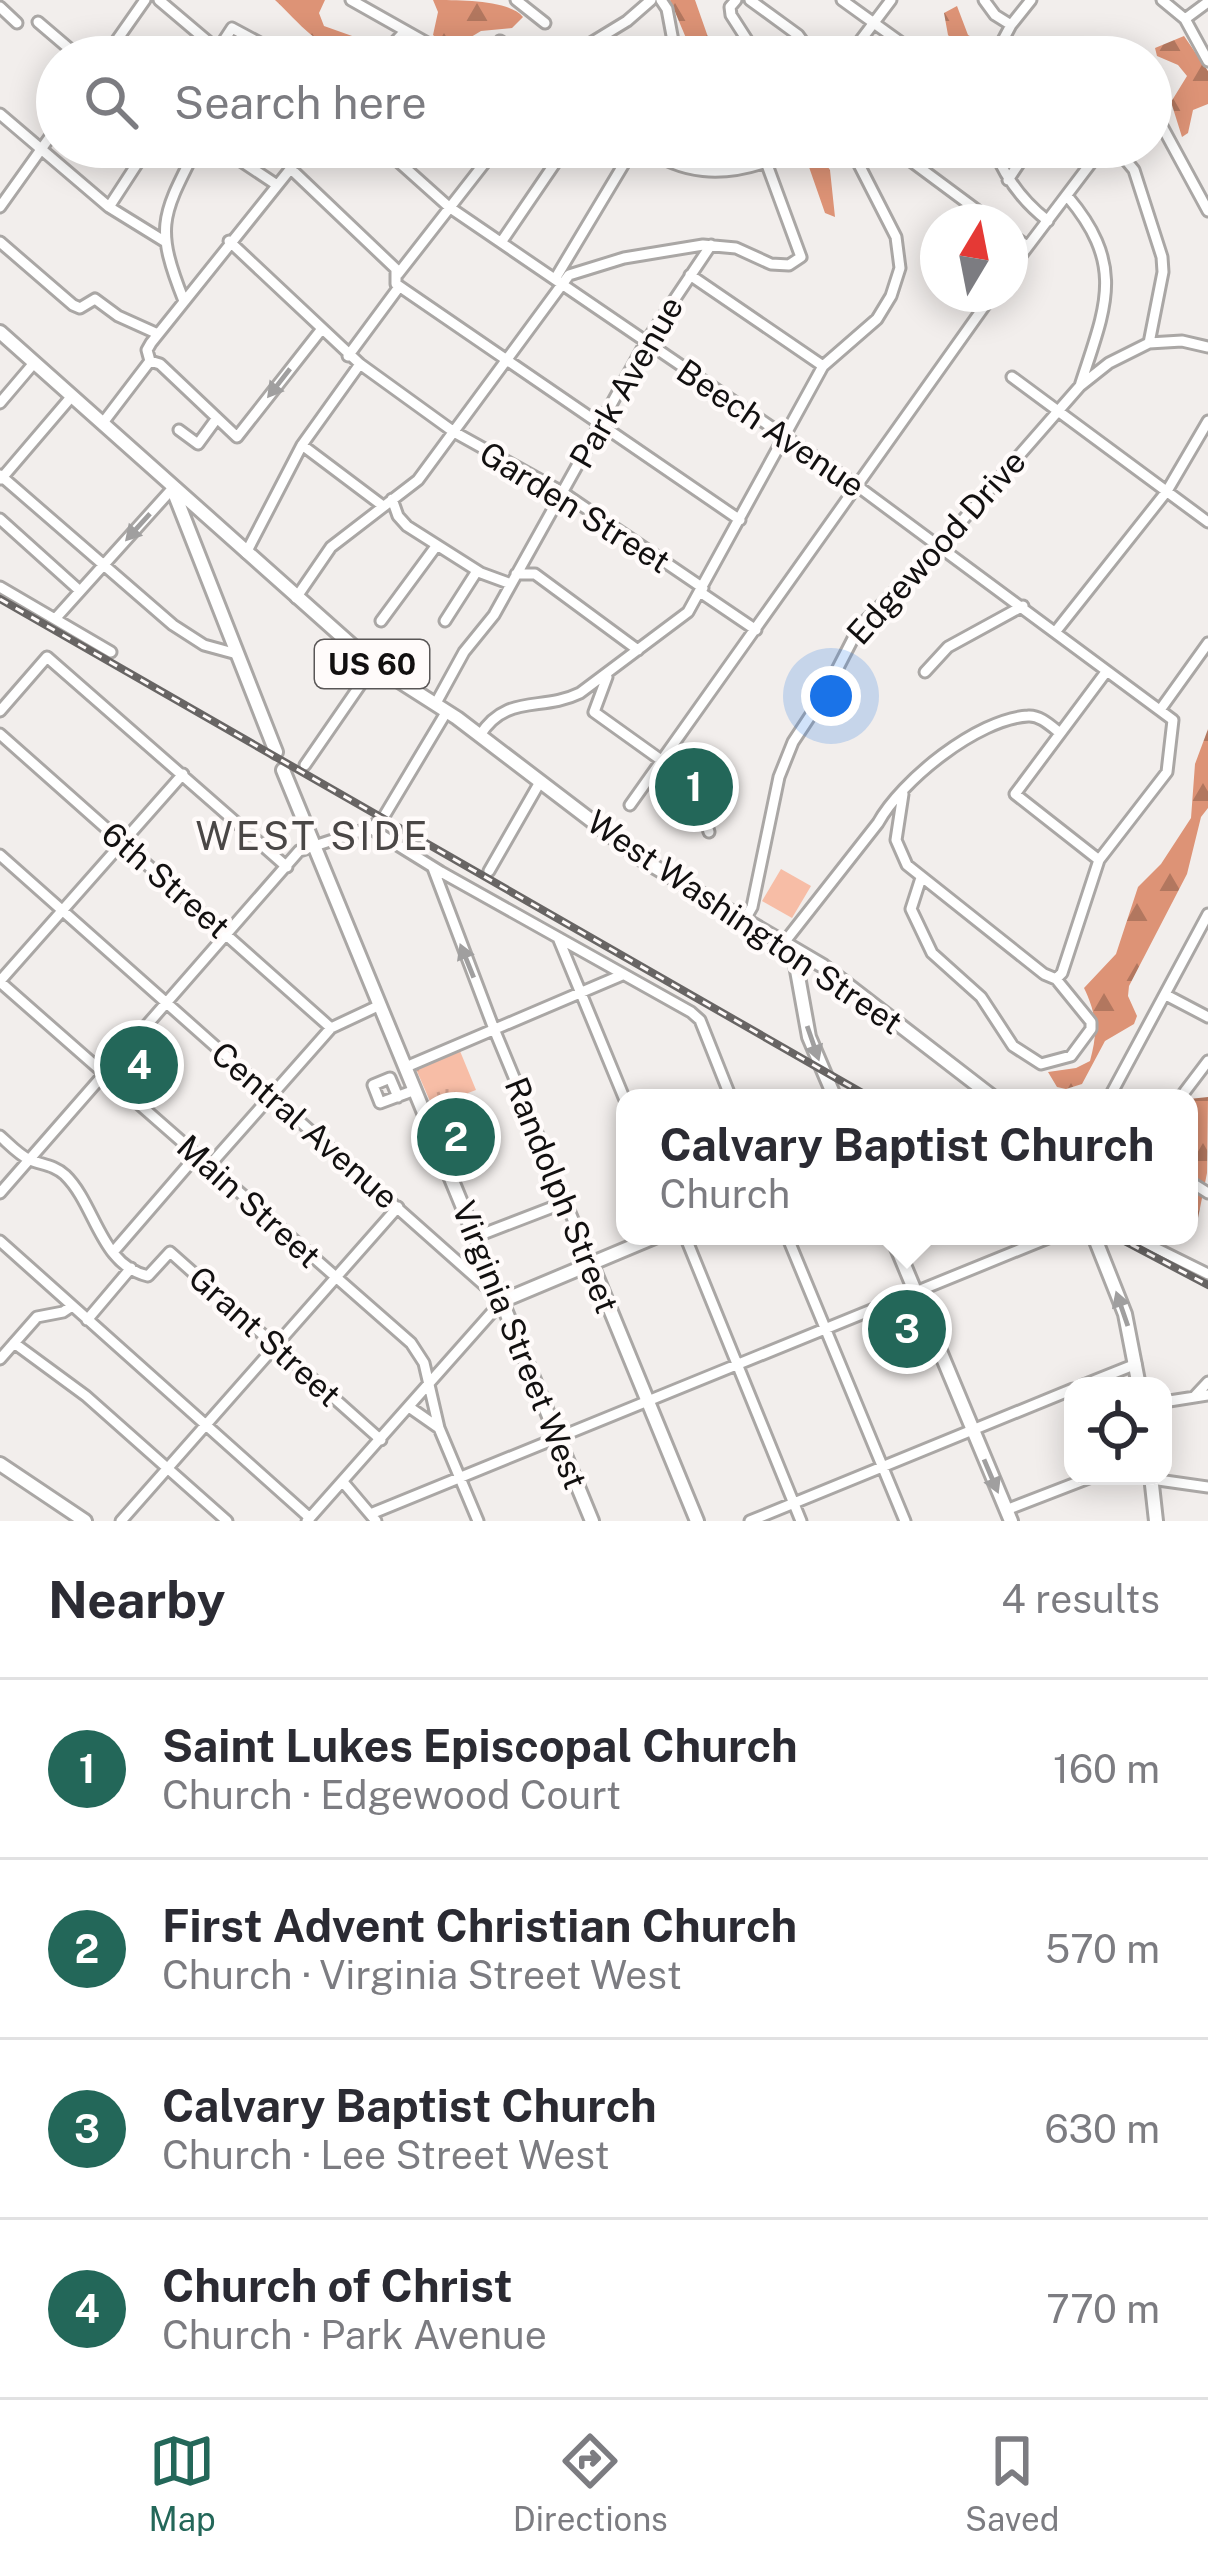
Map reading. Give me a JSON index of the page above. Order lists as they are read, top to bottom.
{
  "streets": {
    "main road": [
      "US 60",
      "West Washington Street",
      "Randolph Street",
      "Virginia Street West"
    ],
    "street": [
      "Park Avenue",
      "Beech Avenue",
      "Garden Street",
      "Edgewood Drive",
      "6th Street",
      "Central Avenue",
      "Main Street",
      "Grant Street"
    ]
  },
  "crossings": [
    ["Park Avenue", "Beech Avenue"],
    ["Park Avenue", "Garden Street"],
    ["Park Avenue", "West Washington Street"],
    ["Beech Avenue", "Edgewood Drive"],
    ["Edgewood Drive", "West Washington Street"],
    ["Central Avenue", "Virginia Street West"]
  ],
  "districts": ["WEST SIDE"],
  "north": "top",
  "page": {
    "search": "Search here",
    "pins": [
      "1",
      "4",
      "2",
      "3"
    ],
    "popup": ["Calvary Baptist Church", "Church"],
    "heading": ["Nearby", "4 results"],
    "list": [
      {
        "mark": "1",
        "name": "Saint Lukes Episcopal Church",
        "note": "Church · Edgewood Court",
        "value": "160 m"
      },
      {
        "mark": "2",
        "name": "First Advent Christian Church",
        "note": "Church · Virginia Street West",
        "value": "570 m"
      },
      {
        "mark": "3",
        "name": "Calvary Baptist Church",
        "note": "Church · Lee Street West",
        "value": "630 m"
      },
      {
        "mark": "4",
        "name": "Church of Christ",
        "note": "Church · Park Avenue",
        "value": "770 m"
      }
    ],
    "nav": ["Map", "Directions", "Saved"]
  }
}
